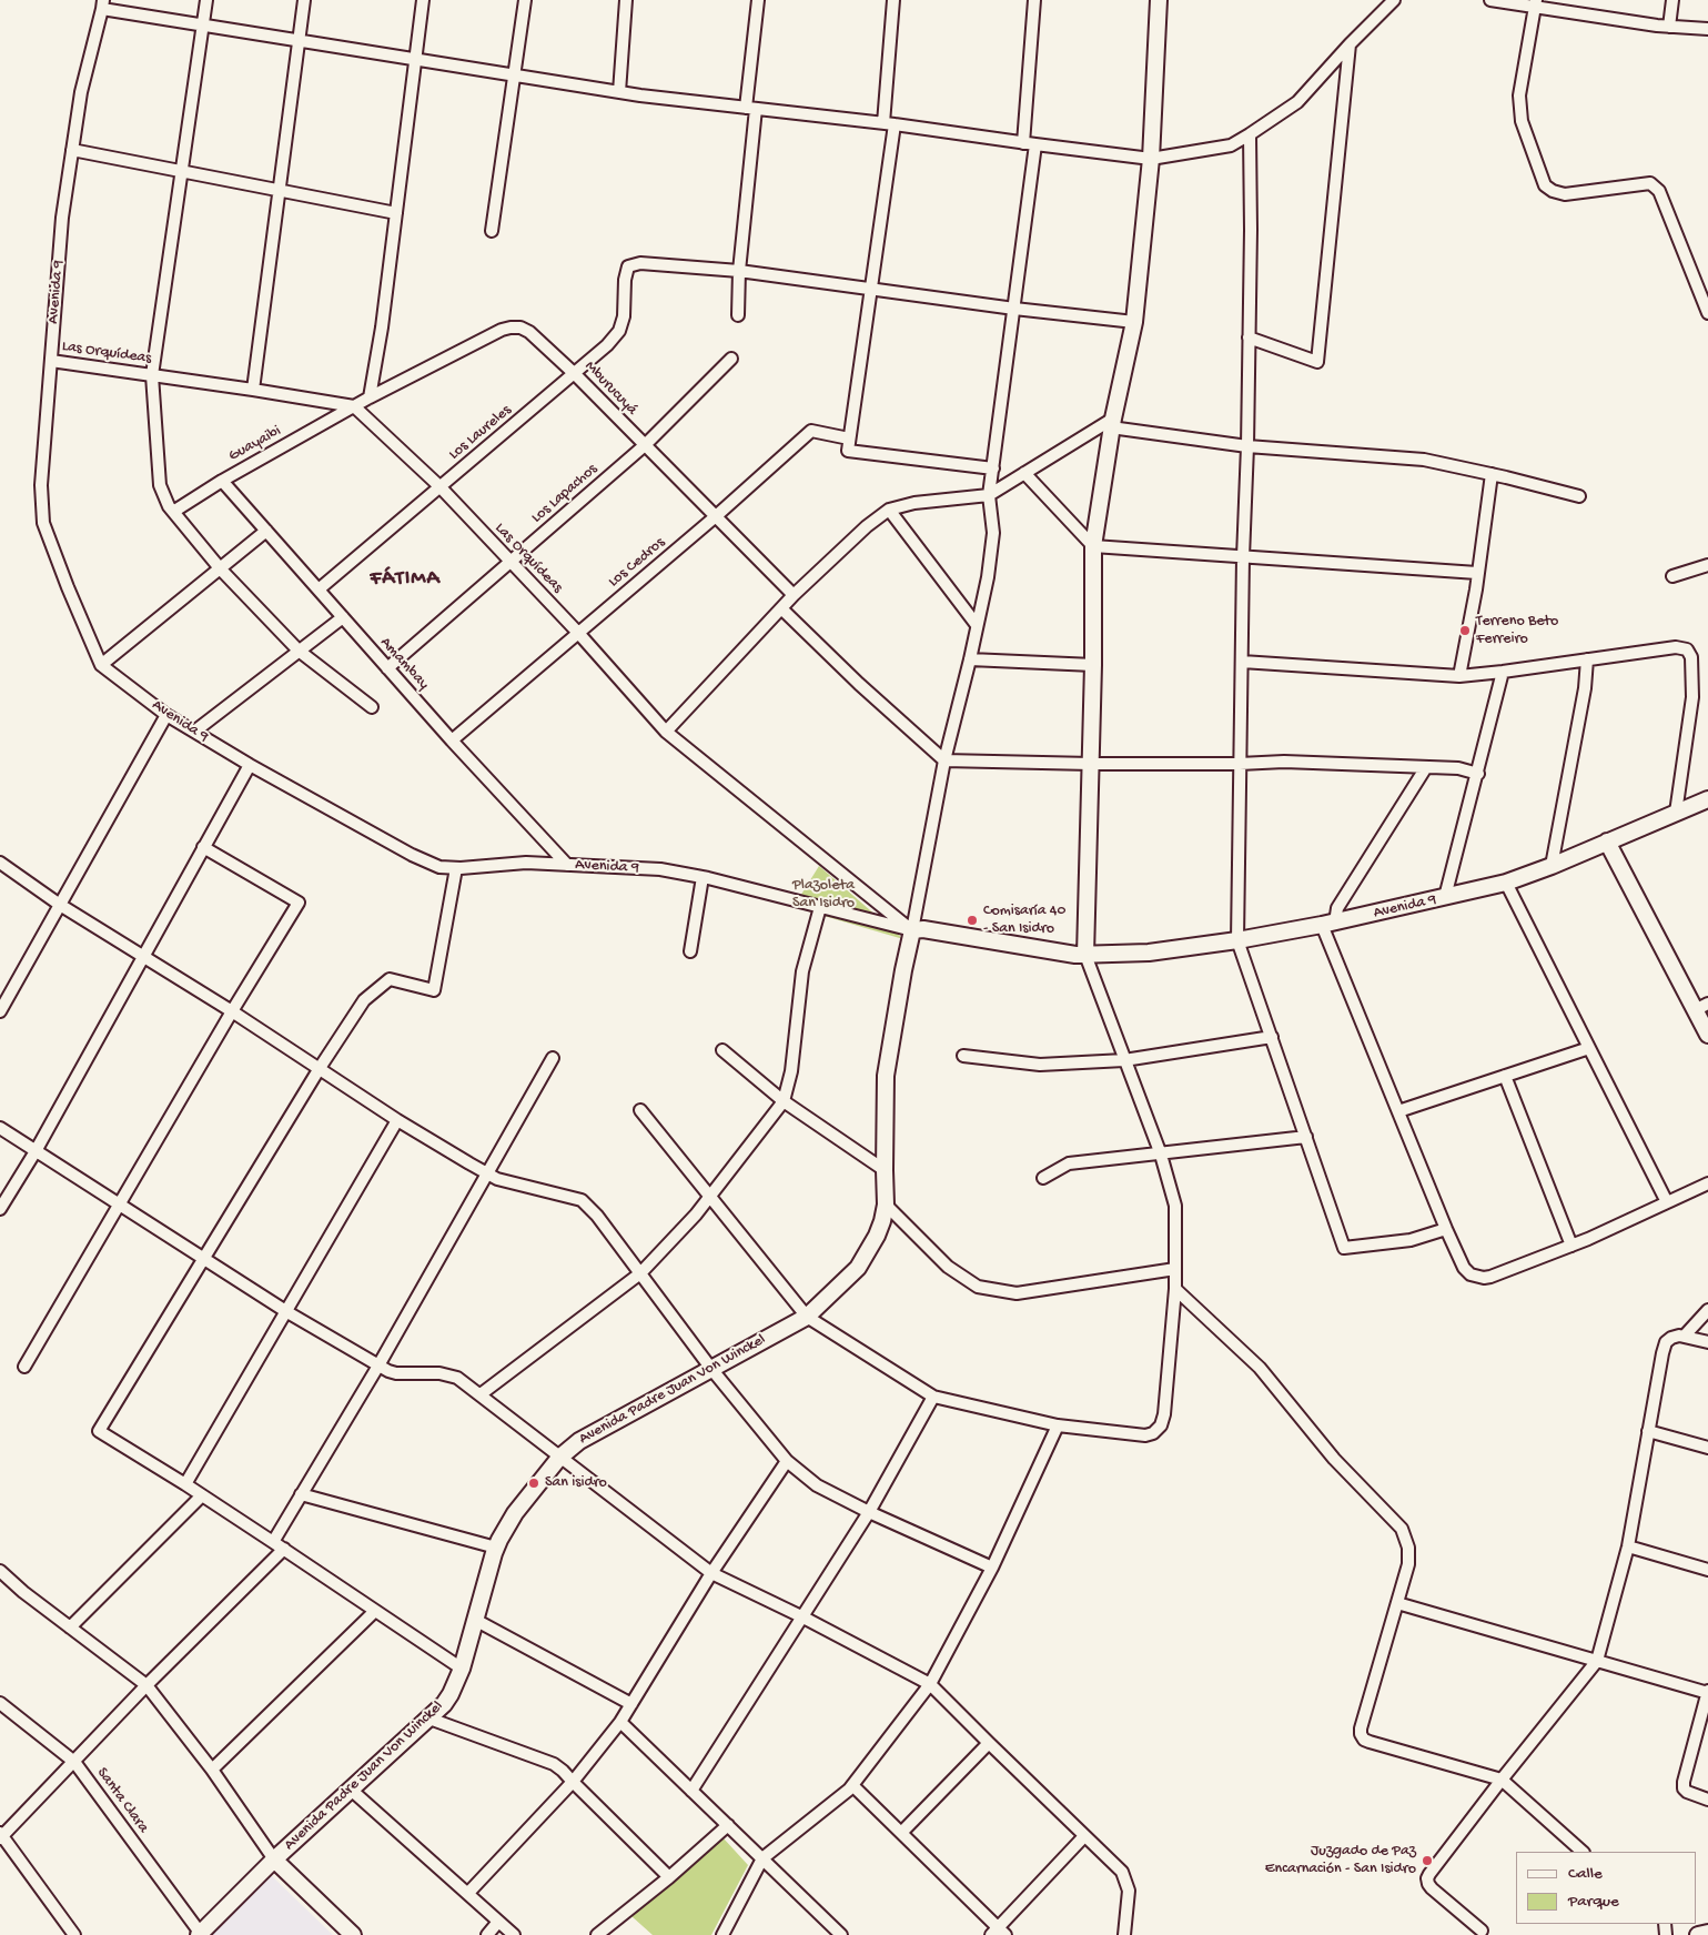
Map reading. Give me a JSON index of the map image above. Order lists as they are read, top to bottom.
{
  "streets": {
    "main road": ["Avenida 9", "Avenida Padre Juan Von Winckel"],
    "street": [
      "Las Orquídeas",
      "Mburucuyá",
      "Los Laureles",
      "Guayaibi",
      "Los Lapachos",
      "Los Cedros",
      "Amambay",
      "Santa Clara"
    ]
  },
  "crossings": [
    ["Avenida 9", "Las Orquídeas"],
    ["Avenida 9", "Amambay"],
    ["Avenida 9", "Avenida Padre Juan Von Winckel"],
    ["Las Orquídeas", "Mburucuyá"],
    ["Las Orquídeas", "Los Laureles"],
    ["Las Orquídeas", "Guayaibi"],
    ["Las Orquídeas", "Los Lapachos"],
    ["Las Orquídeas", "Los Cedros"],
    ["Las Orquídeas", "Avenida Padre Juan Von Winckel"],
    ["Mburucuyá", "Los Laureles"],
    ["Mburucuyá", "Guayaibi"],
    ["Mburucuyá", "Los Lapachos"],
    ["Mburucuyá", "Los Cedros"],
    ["Los Laureles", "Amambay"],
    ["Guayaibi", "Amambay"],
    ["Los Lapachos", "Amambay"],
    ["Los Cedros", "Amambay"],
    ["Avenida Padre Juan Von Winckel", "Santa Clara"]
  ],
  "districts": ["FÁTIMA"],
  "parks": ["Plazoleta San Isidro"],
  "places": [
    "Terreno Beto Ferreiro",
    "Comisaría 40 - San Isidro",
    "San isidro",
    "Juzgado de Paz Encarnación - San Isidro"
  ],
  "legend": ["Calle", "Parque"]
}
